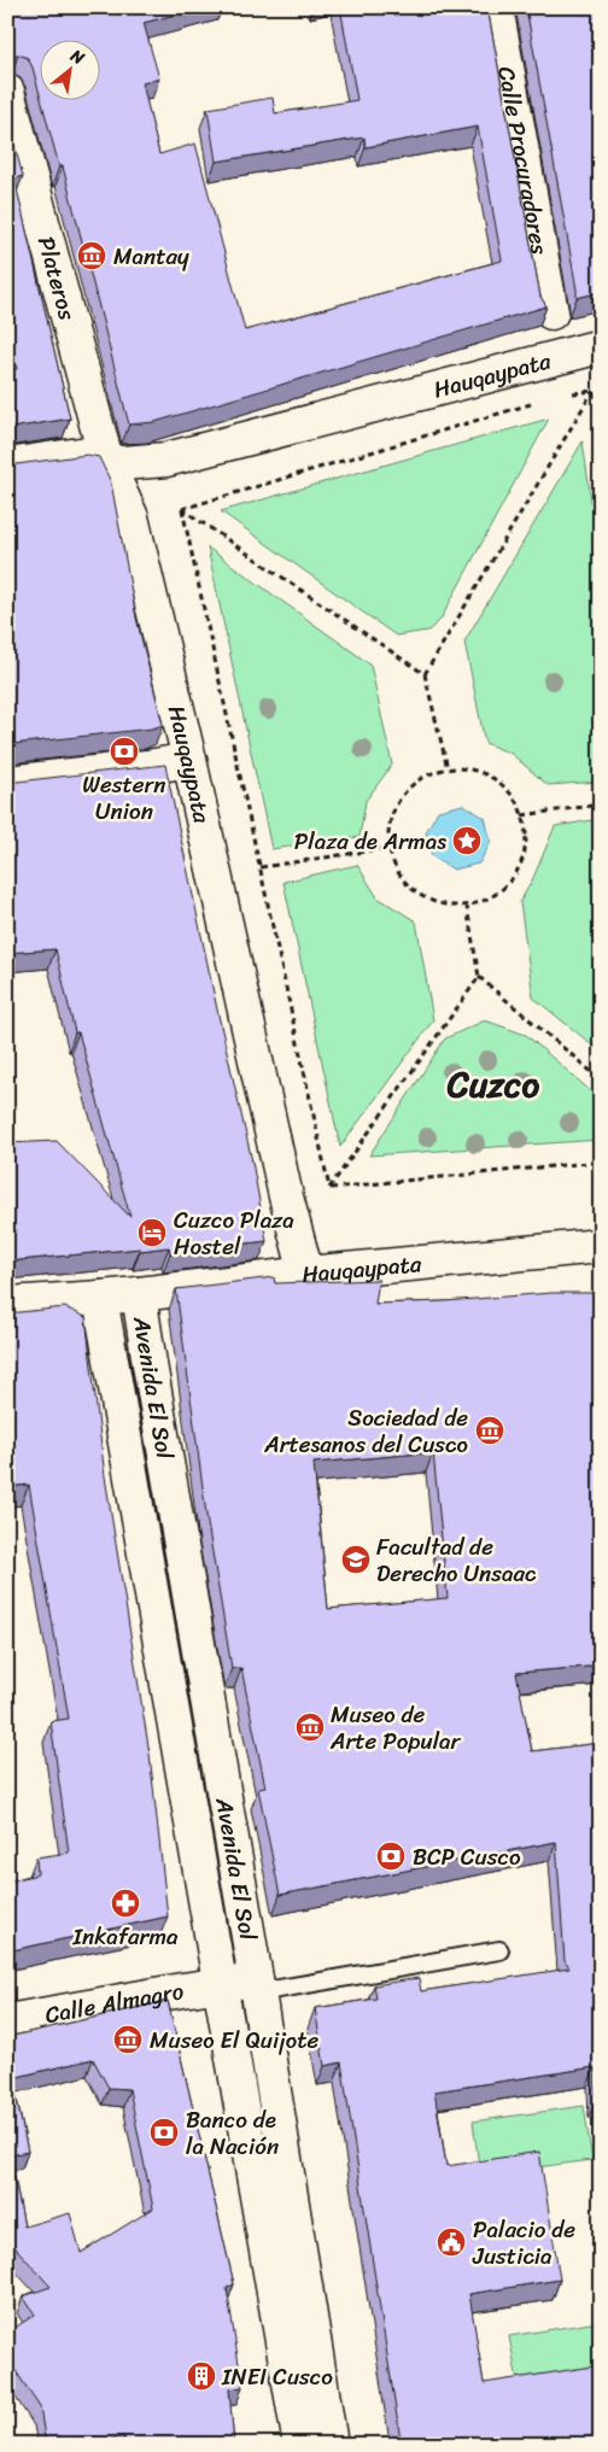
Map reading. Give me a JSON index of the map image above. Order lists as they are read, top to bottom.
{
  "streets": {
    "street": [
      "Calle Procuradores",
      "Plateros",
      "Hauqaypata",
      "Avenida El Sol",
      "Calle Almagro"
    ]
  },
  "crossings": [
    ["Plateros", "Hauqaypata"],
    ["Avenida El Sol", "Calle Almagro"]
  ],
  "districts": ["Cuzco"],
  "places": {
    "museum": [
      "Mantay",
      "Sociedad de Artesanos del Cusco",
      "Museo de Arte Popular",
      "Museo El Quijote"
    ],
    "bank": ["Western Union", "BCP Cusco", "Banco de la Nación"],
    "place": ["Plaza de Armas"],
    "hotel": ["Cuzco Plaza Hostel"],
    "school or university": ["Facultad de Derecho Unsaac"],
    "pharmacy": ["Inkafarma"],
    "public building": ["Palacio de Justicia"],
    "building": ["INEI Cusco"]
  },
  "north": "top right"
}
